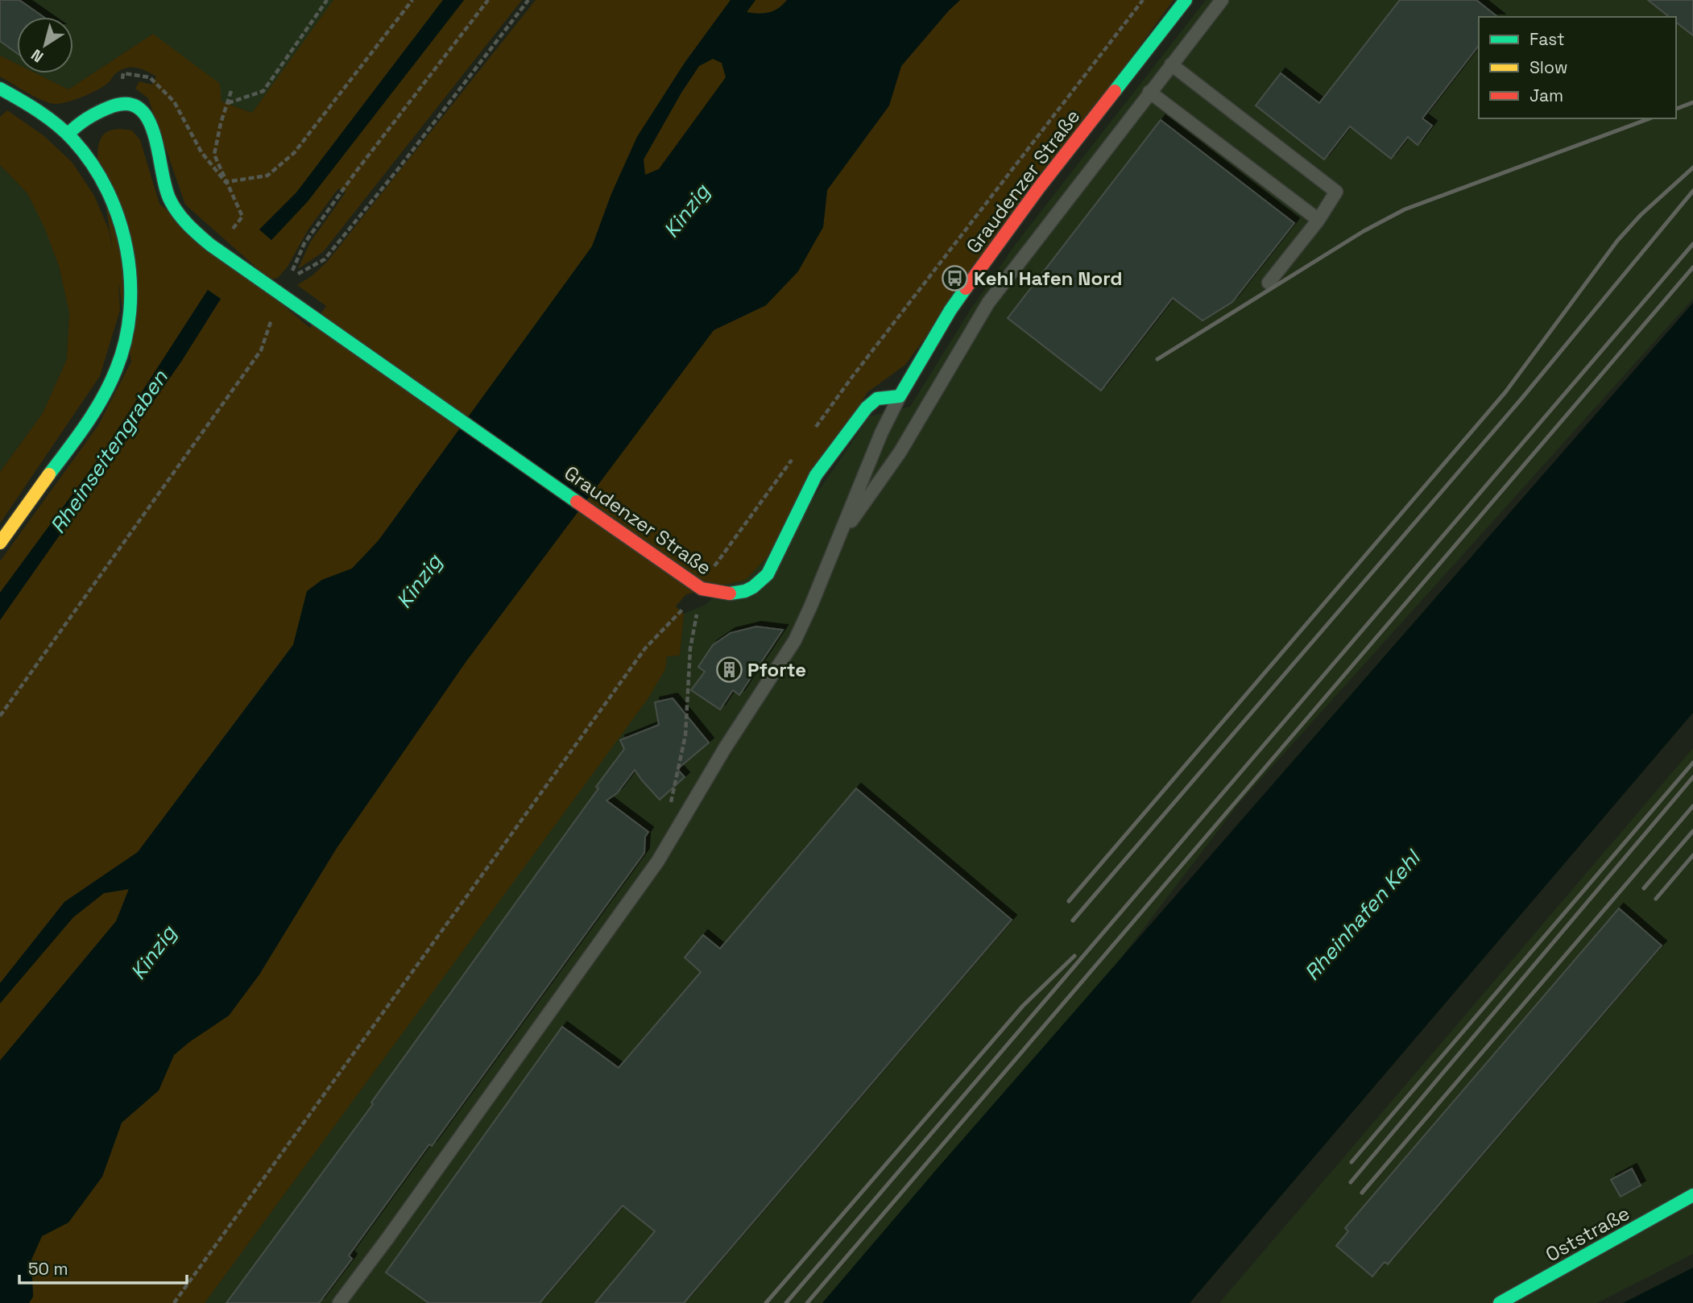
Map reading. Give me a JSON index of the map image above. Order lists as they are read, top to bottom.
{
  "streets": {
    "street": ["Graudenzer Straße", "Oststraße"]
  },
  "water": ["Kinzig", "Rheinseitengraben", "Rheinhafen Kehl"],
  "places": {
    "bus stop": ["Kehl Hafen Nord"],
    "building": ["Pforte"]
  },
  "legend": ["Fast", "Slow", "Jam"],
  "scale_bar": "50 m",
  "north": "bottom left"
}
